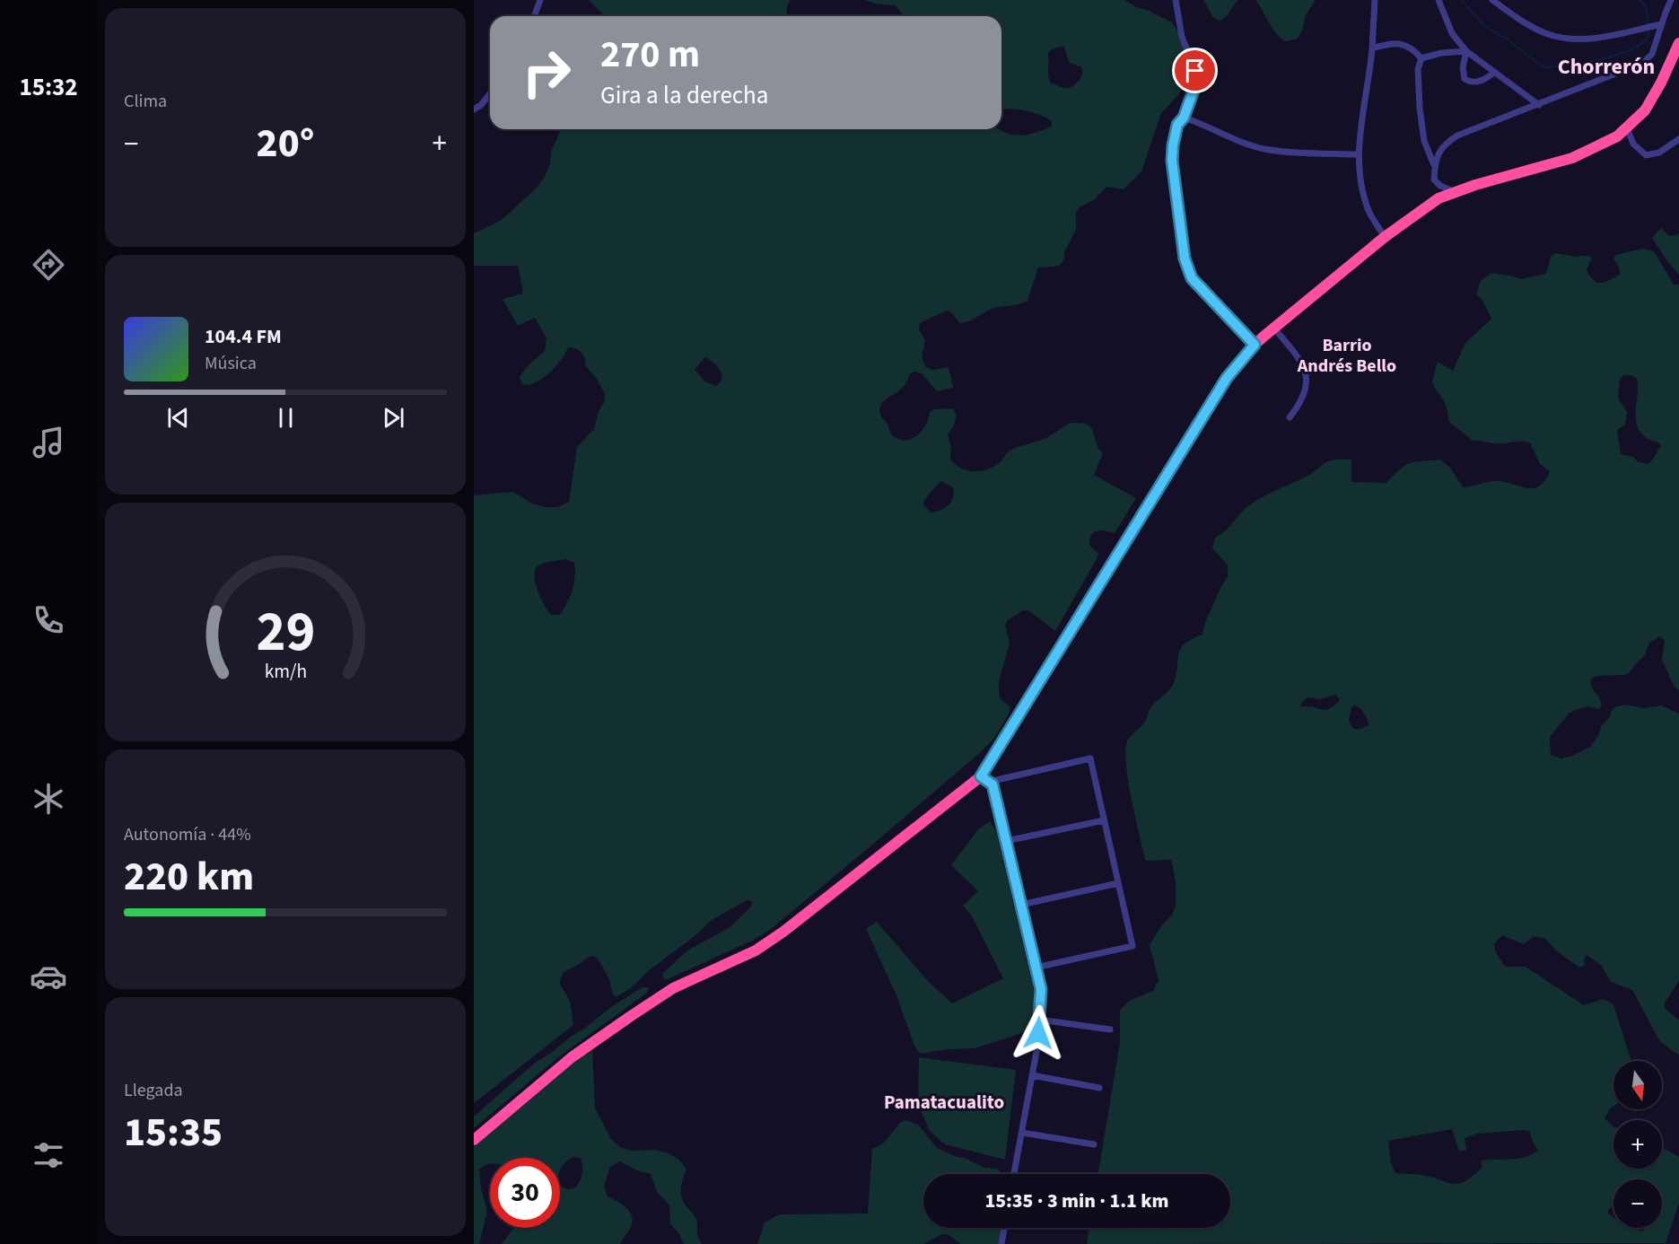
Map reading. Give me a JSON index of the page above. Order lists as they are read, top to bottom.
{
  "districts": ["Chorrerón", "Barrio Andrés Bello", "Pamatacualito"],
  "north": "bottom",
  "page": {
    "tabs": "15:32",
    "tile": [
      "Clima",
      ["Autonomía · 44%", "220 km"],
      ["Llegada", "15:35"]
    ],
    "turn": ["270 m", "Gira a la derecha"],
    "heat": ["−", "20°", "+"],
    "song": ["104.4 FM", "Música"],
    "map_buttons": ["+", "−"],
    "limit": "30",
    "trip": "15:35 · 3 min · 1.1 km",
    "gauge": ["29", "km/h"]
  }
}
